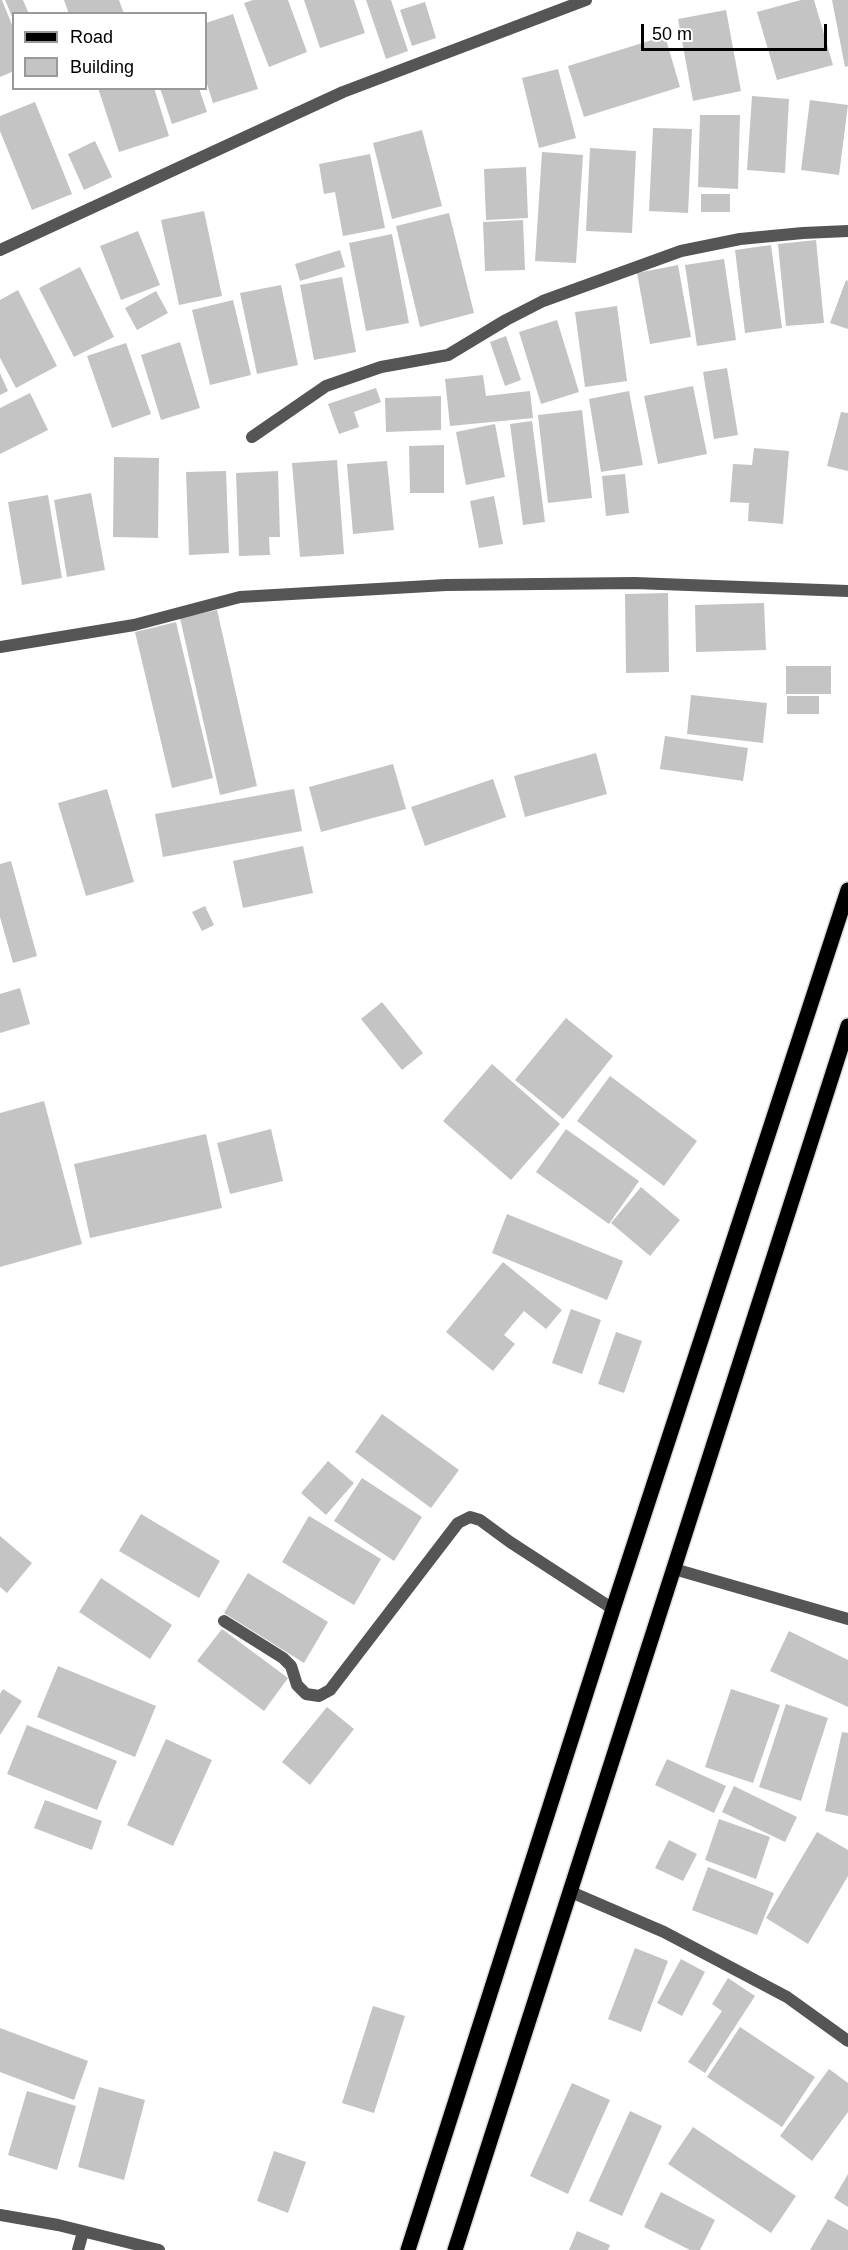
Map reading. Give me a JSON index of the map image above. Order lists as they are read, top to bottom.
{
  "legend": ["Road", "Building"],
  "scale_bar": "50 m"
}
